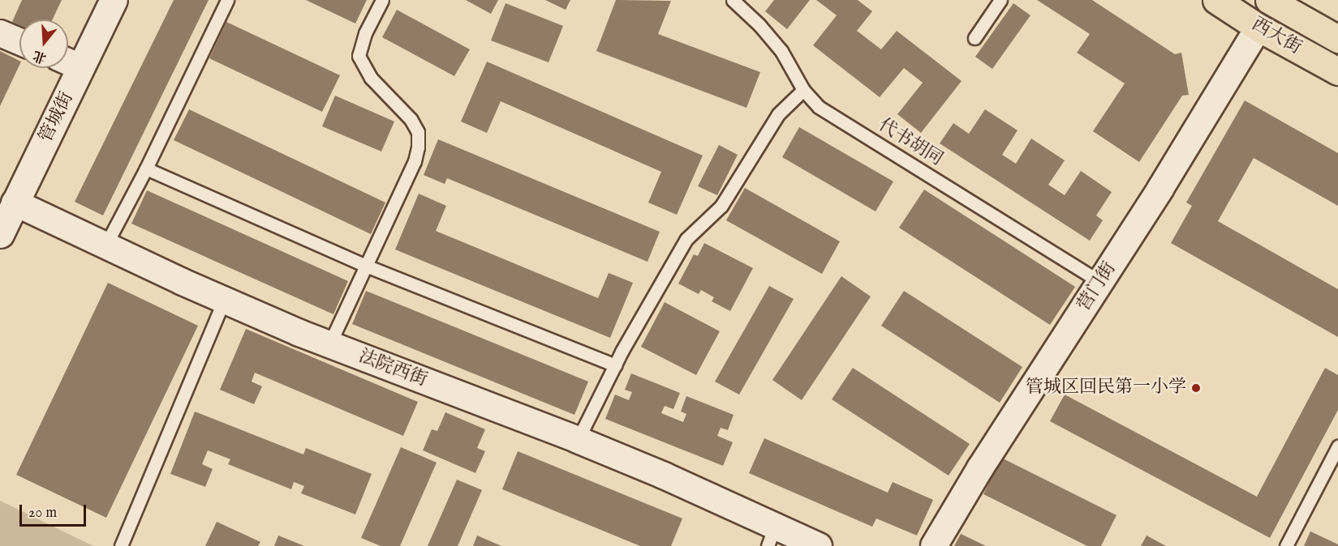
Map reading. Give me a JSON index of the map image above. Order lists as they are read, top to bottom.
{
  "streets": {
    "main road": ["西大街"],
    "street": ["管城街", "营门街", "法院西街"],
    "lane": ["代书胡同"]
  },
  "crossings": [
    ["西大街", "营门街"],
    ["管城街", "法院西街"],
    ["代书胡同", "营门街"]
  ],
  "places": ["管城区回民第一小学"],
  "scale_bar": "20 m",
  "north": "bottom"
}
